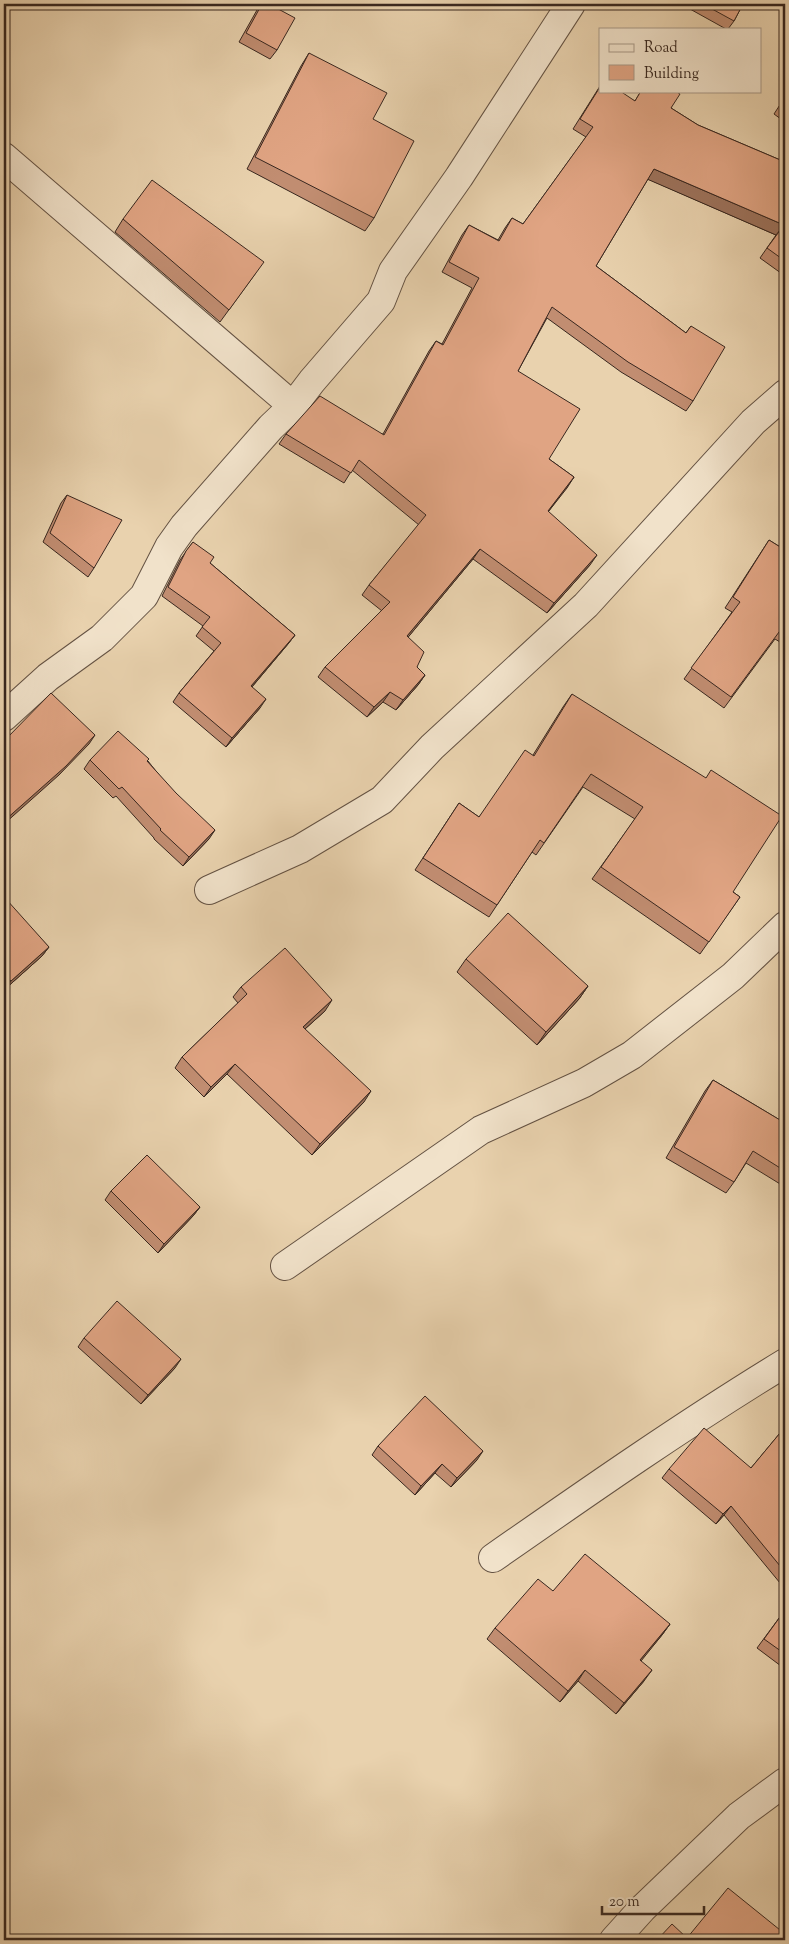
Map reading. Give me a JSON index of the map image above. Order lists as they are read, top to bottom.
{
  "legend": ["Road", "Building"],
  "scale_bar": "20 m"
}
